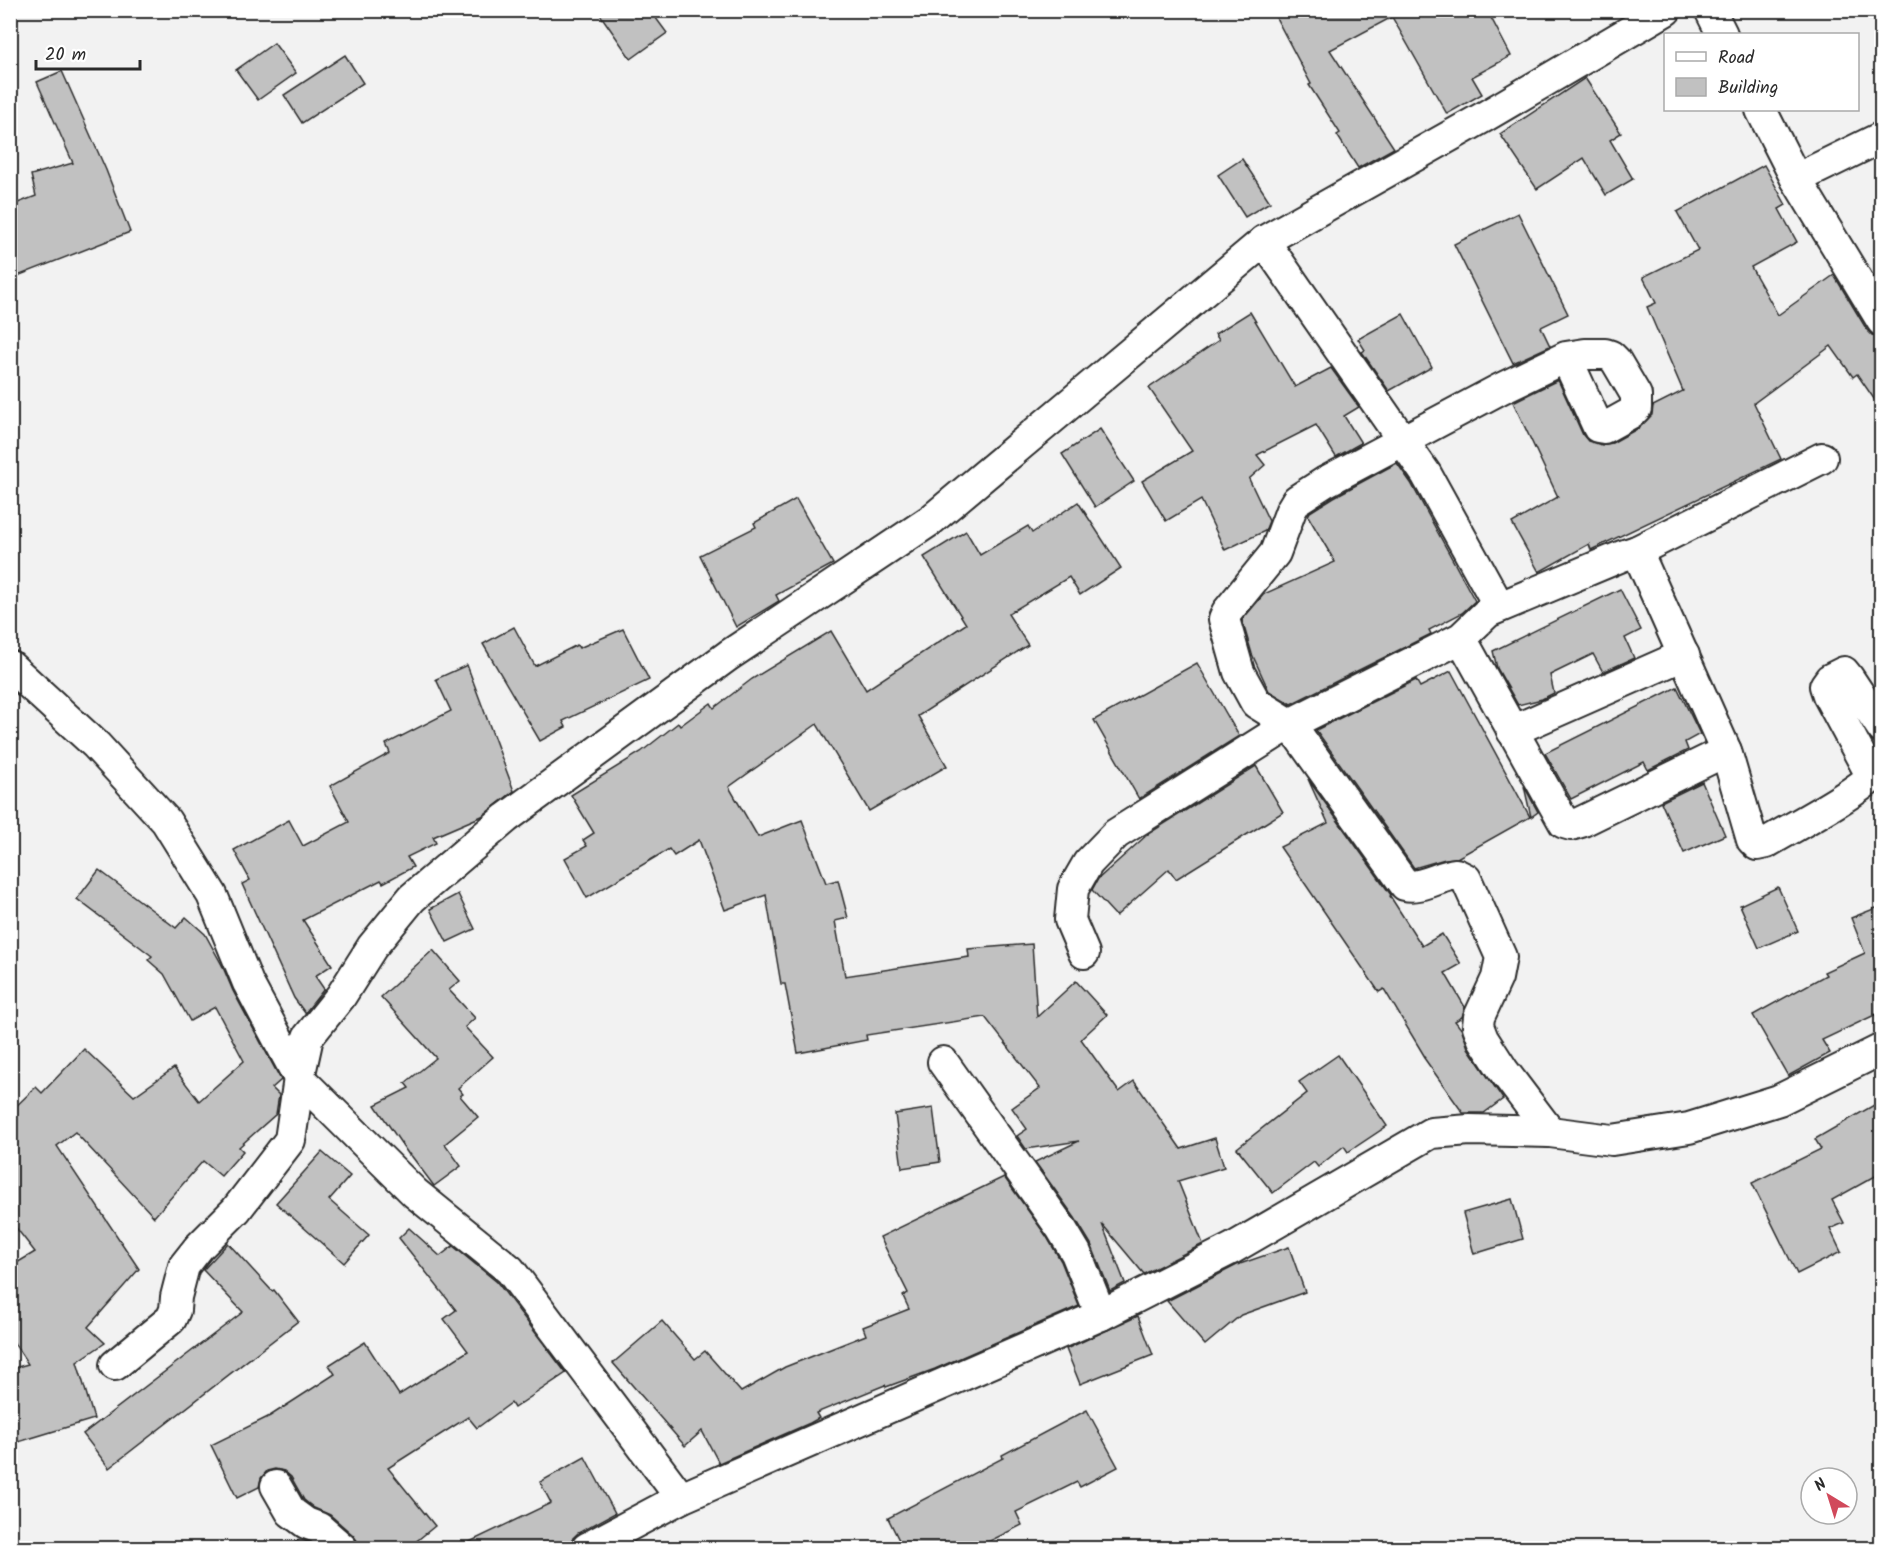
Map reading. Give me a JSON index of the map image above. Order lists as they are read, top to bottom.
{
  "legend": ["Road", "Building"],
  "scale_bar": "20 m",
  "north": "top left"
}
